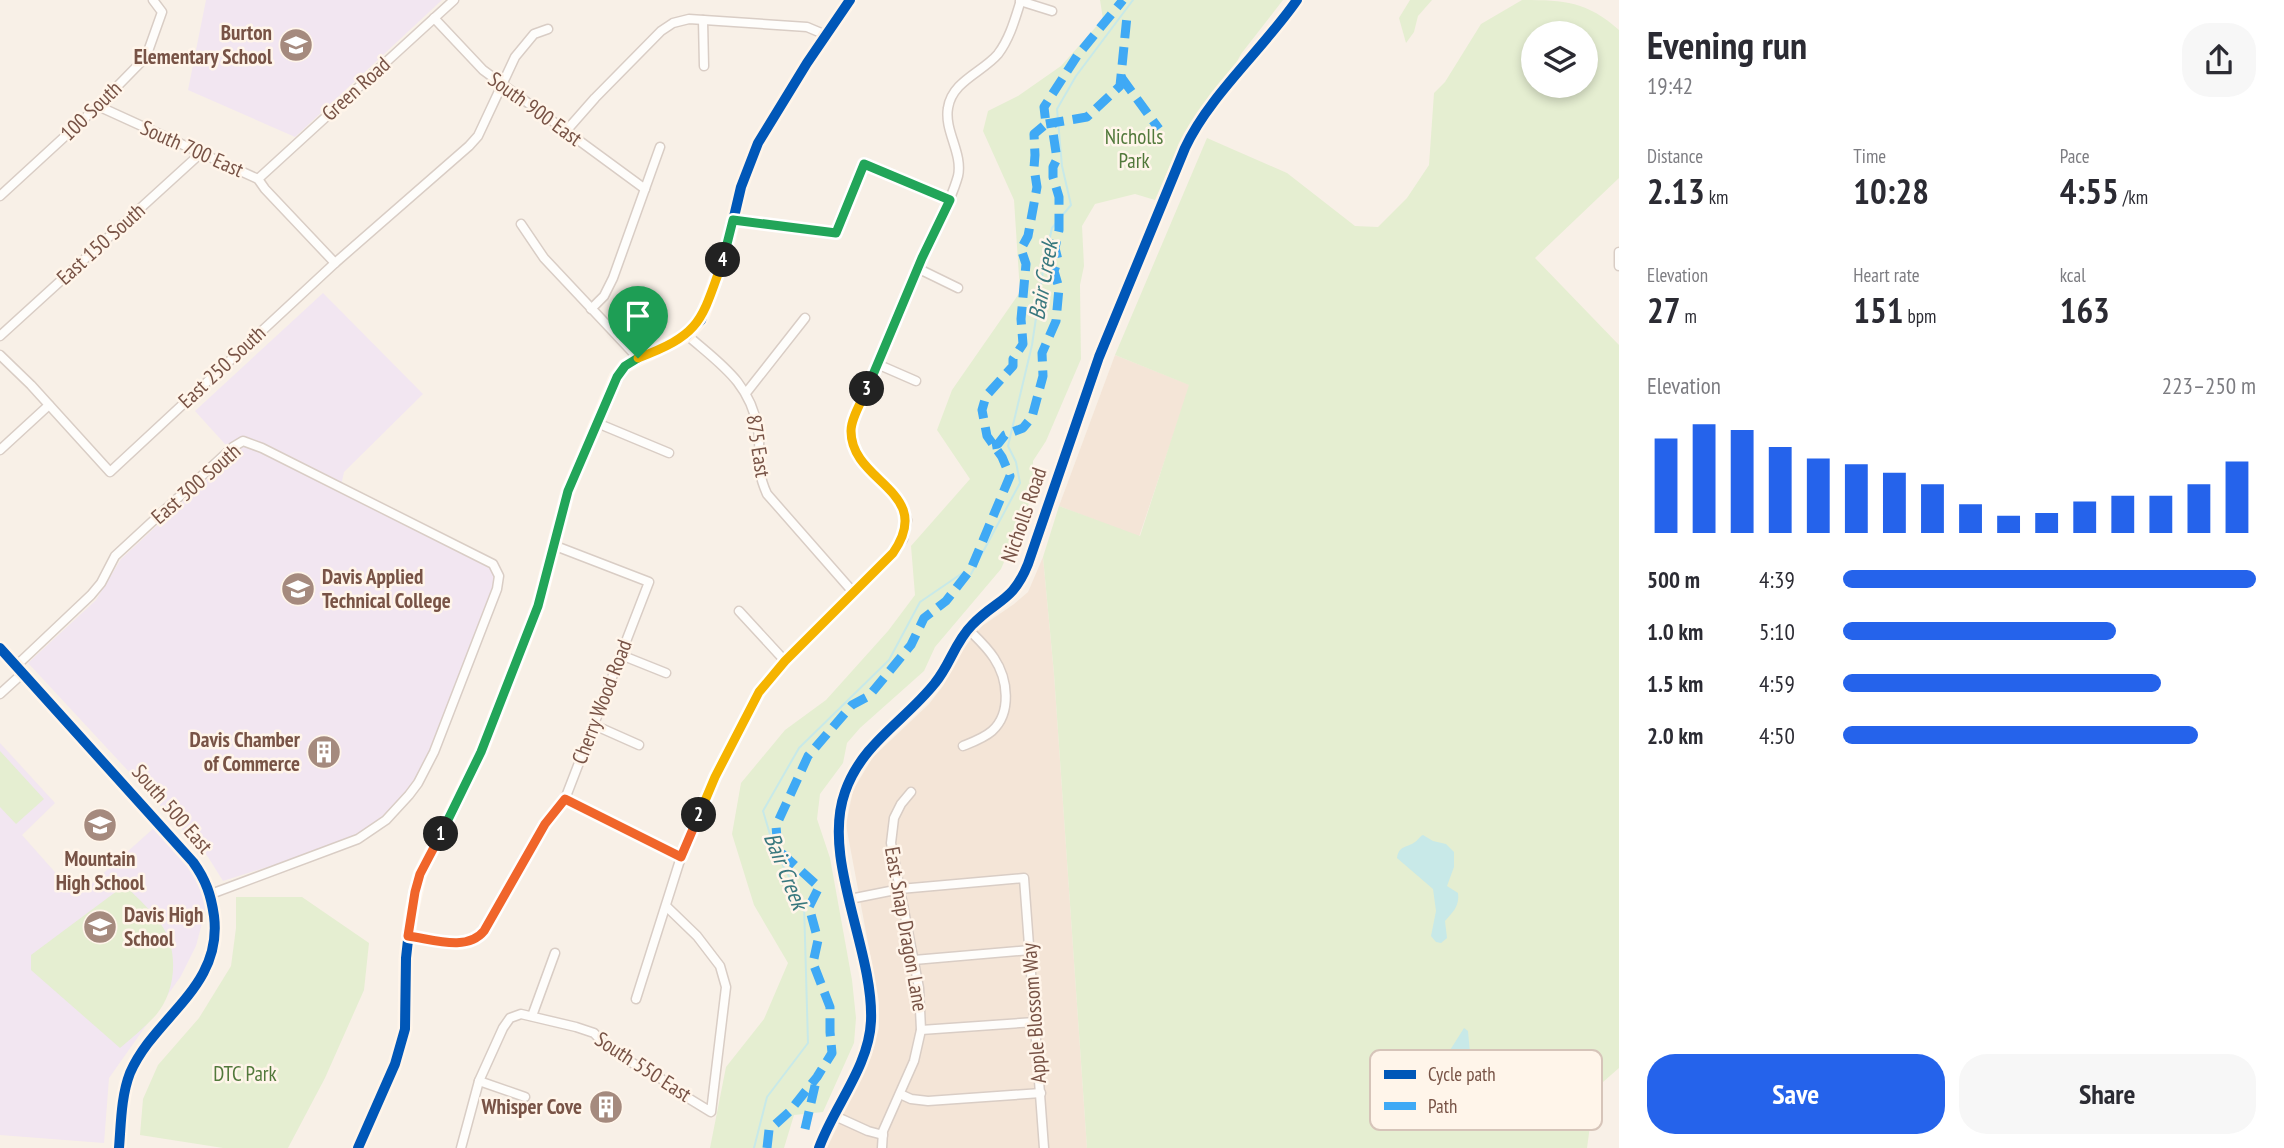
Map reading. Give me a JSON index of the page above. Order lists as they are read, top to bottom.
{
  "streets": {
    "street": [
      "Green Road",
      "South 900 East",
      "100 South",
      "South 700 East",
      "East 150 South",
      "East 250 South",
      "875 East",
      "East 300 South",
      "Nicholls Road",
      "Cherry Wood Road",
      "South 500 East",
      "East Snap Dragon Lane",
      "Apple Blossom Way",
      "South 550 East"
    ]
  },
  "crossings": [
    ["Green Road", "South 900 East"],
    ["Green Road", "South 700 East"],
    ["South 900 East", "East 250 South"],
    ["100 South", "South 700 East"],
    ["South 700 East", "East 150 South"],
    ["South 700 East", "East 250 South"],
    ["East 300 South", "South 500 East"],
    ["East Snap Dragon Lane", "Apple Blossom Way"]
  ],
  "water": ["Bair Creek"],
  "parks": ["Nicholls Park", "DTC Park"],
  "places": {
    "school or university": [
      "Burton Elementary School",
      "Davis Applied Technical College",
      "Mountain High School",
      "Davis High School"
    ],
    "building": ["Davis Chamber of Commerce", "Whisper Cove"]
  },
  "legend": ["Cycle path", "Path"],
  "page": {
    "heading": ["Evening run", "19:42"],
    "stats": [
      ["Distance", "2.13 km"],
      ["Time", "10:28"],
      ["Pace", "4:55 /km"],
      ["Elevation", "27 m"],
      ["Heart rate", "151 bpm"],
      ["kcal", "163"]
    ],
    "pins": [
      "4",
      "3",
      "2",
      "1"
    ],
    "chart": ["Elevation", "223–250 m"],
    "list": [
      {
        "name": "500 m",
        "note": "4:39"
      },
      {
        "name": "1.0 km",
        "note": "5:10"
      },
      {
        "name": "1.5 km",
        "note": "4:59"
      },
      {
        "name": "2.0 km",
        "note": "4:50"
      }
    ],
    "buttons": ["Save", "Share"]
  }
}
